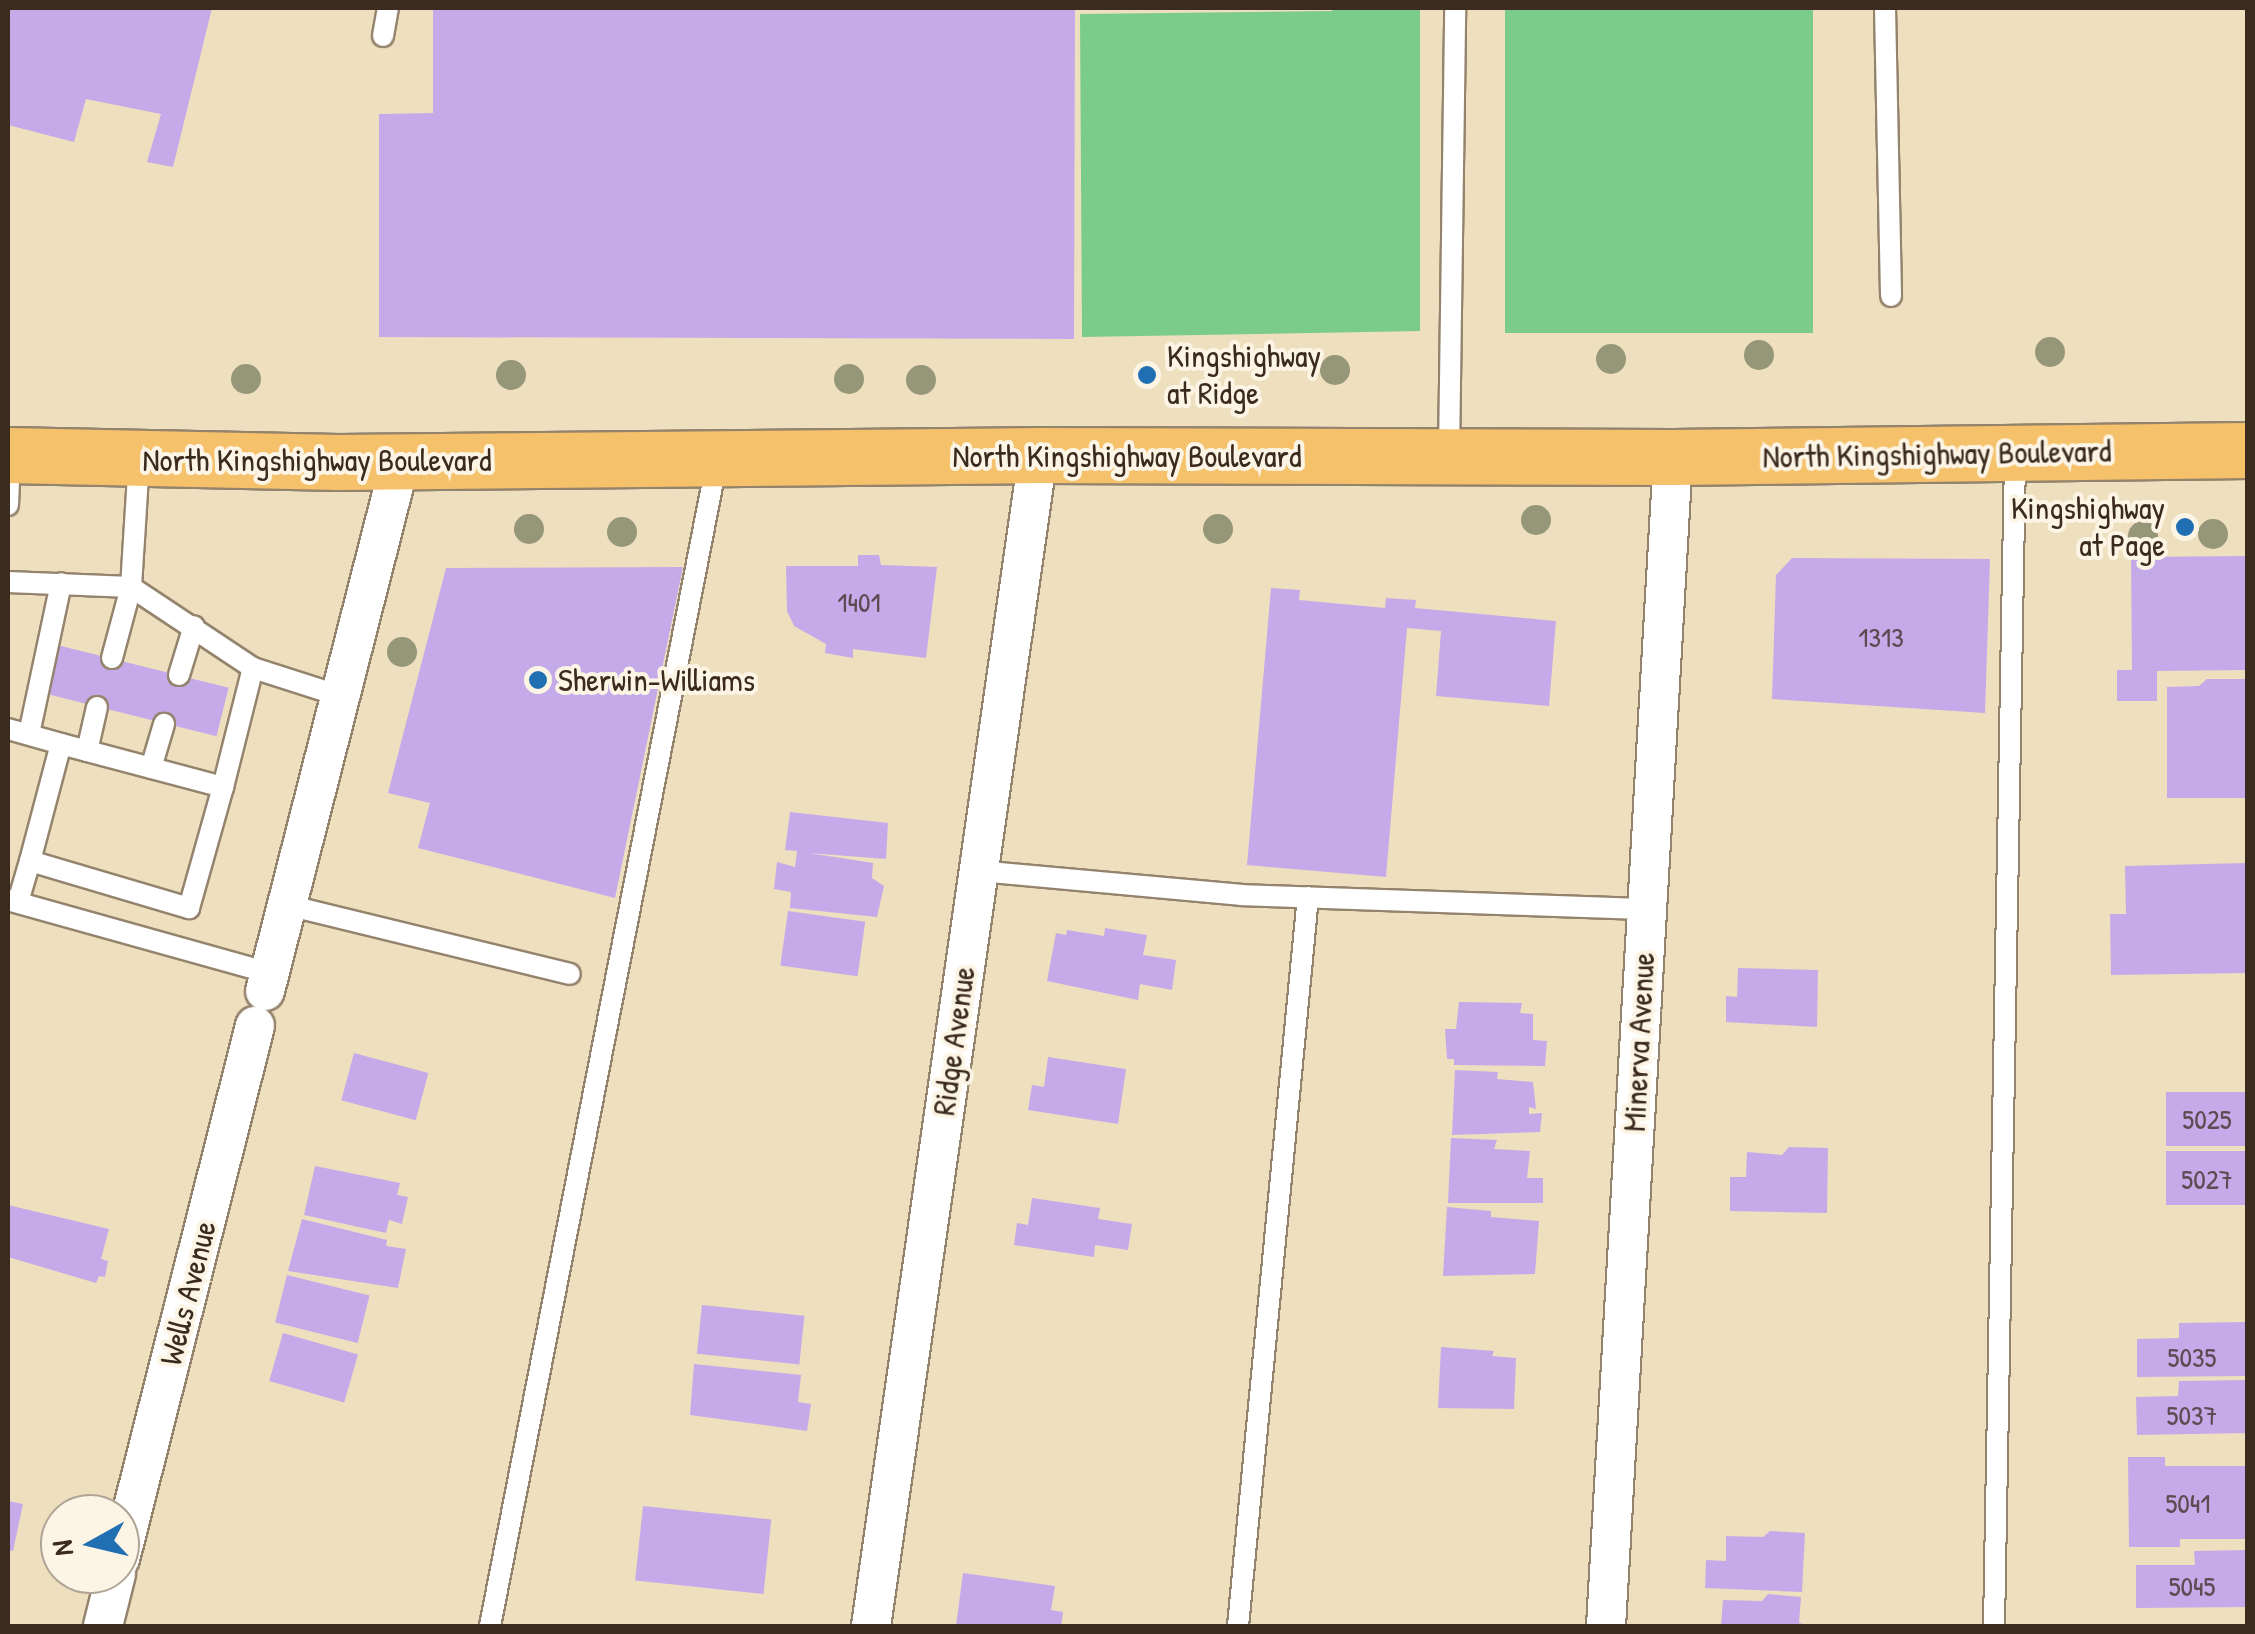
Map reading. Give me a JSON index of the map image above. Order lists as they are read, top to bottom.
{
  "streets": {
    "main road": ["North Kingshighway Boulevard"],
    "street": ["Ridge Avenue", "Minerva Avenue", "Wells Avenue"]
  },
  "crossings": [
    ["North Kingshighway Boulevard", "Ridge Avenue"],
    ["North Kingshighway Boulevard", "Minerva Avenue"],
    ["North Kingshighway Boulevard", "Wells Avenue"]
  ],
  "places": ["Kingshighway at Ridge", "Kingshighway at Page", "Sherwin-Williams"],
  "house_numbers": [
    "1401",
    "1313",
    "5025",
    "5027",
    "5035",
    "5037",
    "5041",
    "5045"
  ],
  "north": "left"
}
